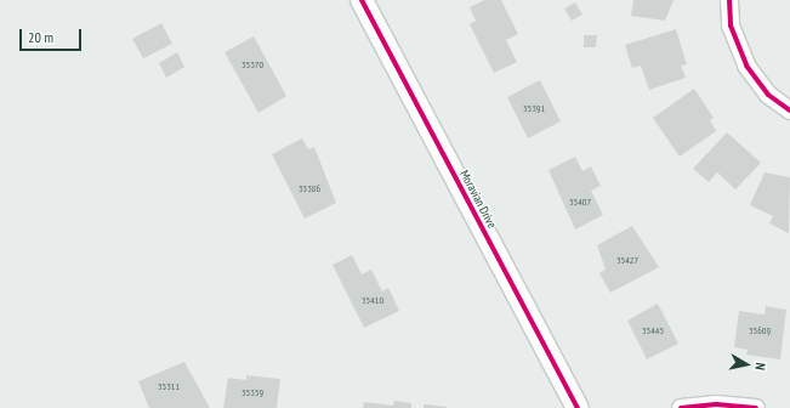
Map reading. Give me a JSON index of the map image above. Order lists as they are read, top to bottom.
{
  "streets": {
    "street": ["Moravian Drive"]
  },
  "house_numbers": [
    "35370",
    "35391",
    "35386",
    "35407",
    "35427",
    "35410",
    "35445",
    "35609",
    "35311",
    "35339"
  ],
  "scale_bar": "20 m",
  "north": "right"
}
